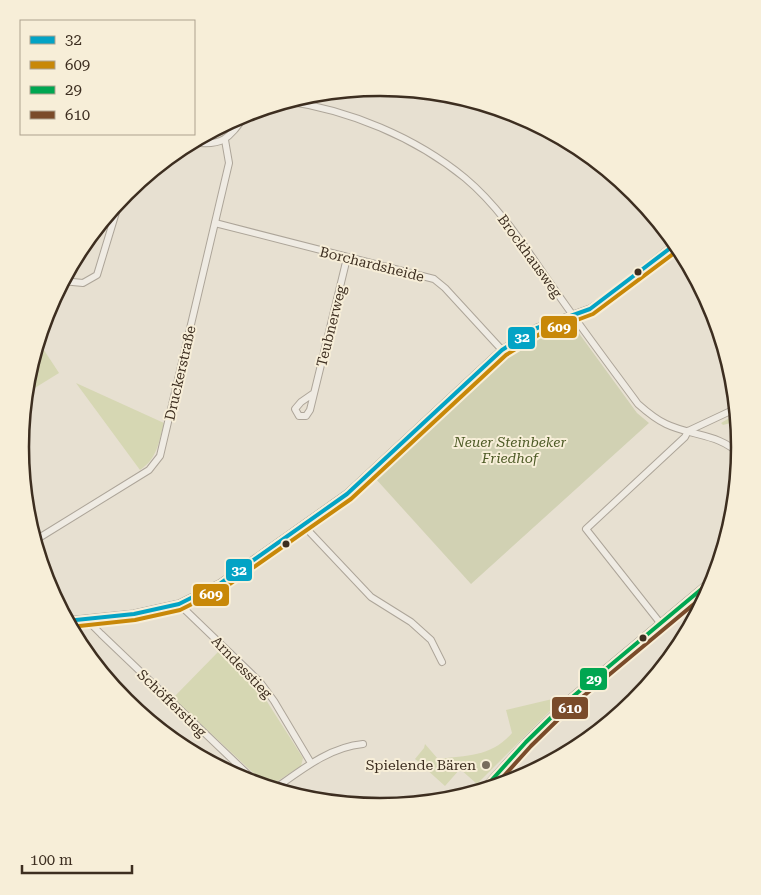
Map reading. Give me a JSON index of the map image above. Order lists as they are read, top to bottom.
{
  "streets": {
    "street": [
      "Brockhausweg",
      "Borchardsheide",
      "Teubnerweg",
      "Druckerstraße",
      "Arndesstieg",
      "Schöfferstieg"
    ]
  },
  "crossings": [
    ["Borchardsheide", "Teubnerweg"],
    ["Borchardsheide", "Druckerstraße"]
  ],
  "parks": ["Neuer Steinbeker Friedhof"],
  "places": ["Spielende Bären"],
  "lines": [
    "transit line 32",
    "transit line 609",
    "transit line 29",
    "transit line 610"
  ],
  "legend": [
    "32",
    "609",
    "29",
    "610"
  ],
  "scale_bar": "100 m"
}
